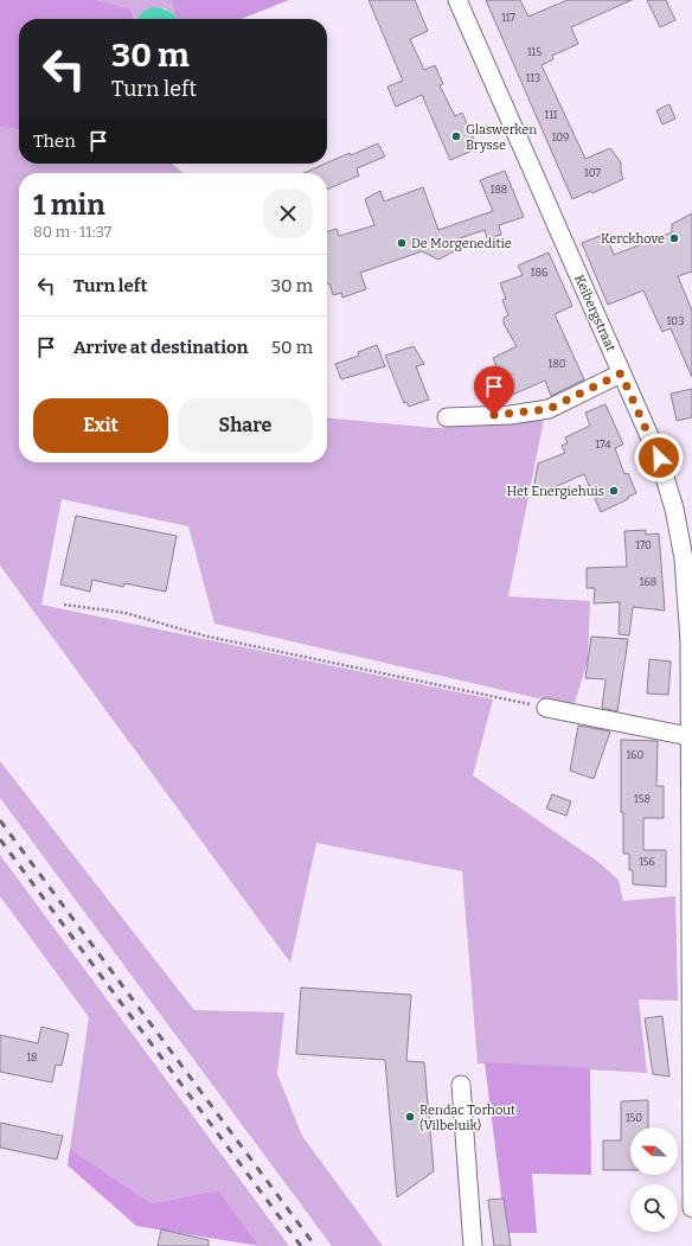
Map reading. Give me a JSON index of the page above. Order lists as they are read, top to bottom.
{
  "streets": {
    "street": ["Keibergstraat"]
  },
  "places": [
    "Glaswerken Brysse",
    "Kerckhove",
    "De Morgeneditie",
    "Het Energiehuis",
    "Rendac Torhout (Vilbeluik)"
  ],
  "house_numbers": [
    "117",
    "115",
    "113",
    "111",
    "109",
    "107",
    "188",
    "186",
    "103",
    "180",
    "174",
    "170",
    "168",
    "160",
    "158",
    "156",
    "18",
    "150"
  ],
  "north": "left",
  "page": {
    "turn": ["30 m", "Turn left"],
    "then": "Then",
    "heading": ["1 min", "80 m · 11:37"],
    "list": [
      {
        "name": "Turn left",
        "value": "30 m"
      },
      {
        "name": "Arrive at destination",
        "value": "50 m"
      }
    ],
    "buttons": ["Exit", "Share"]
  }
}
